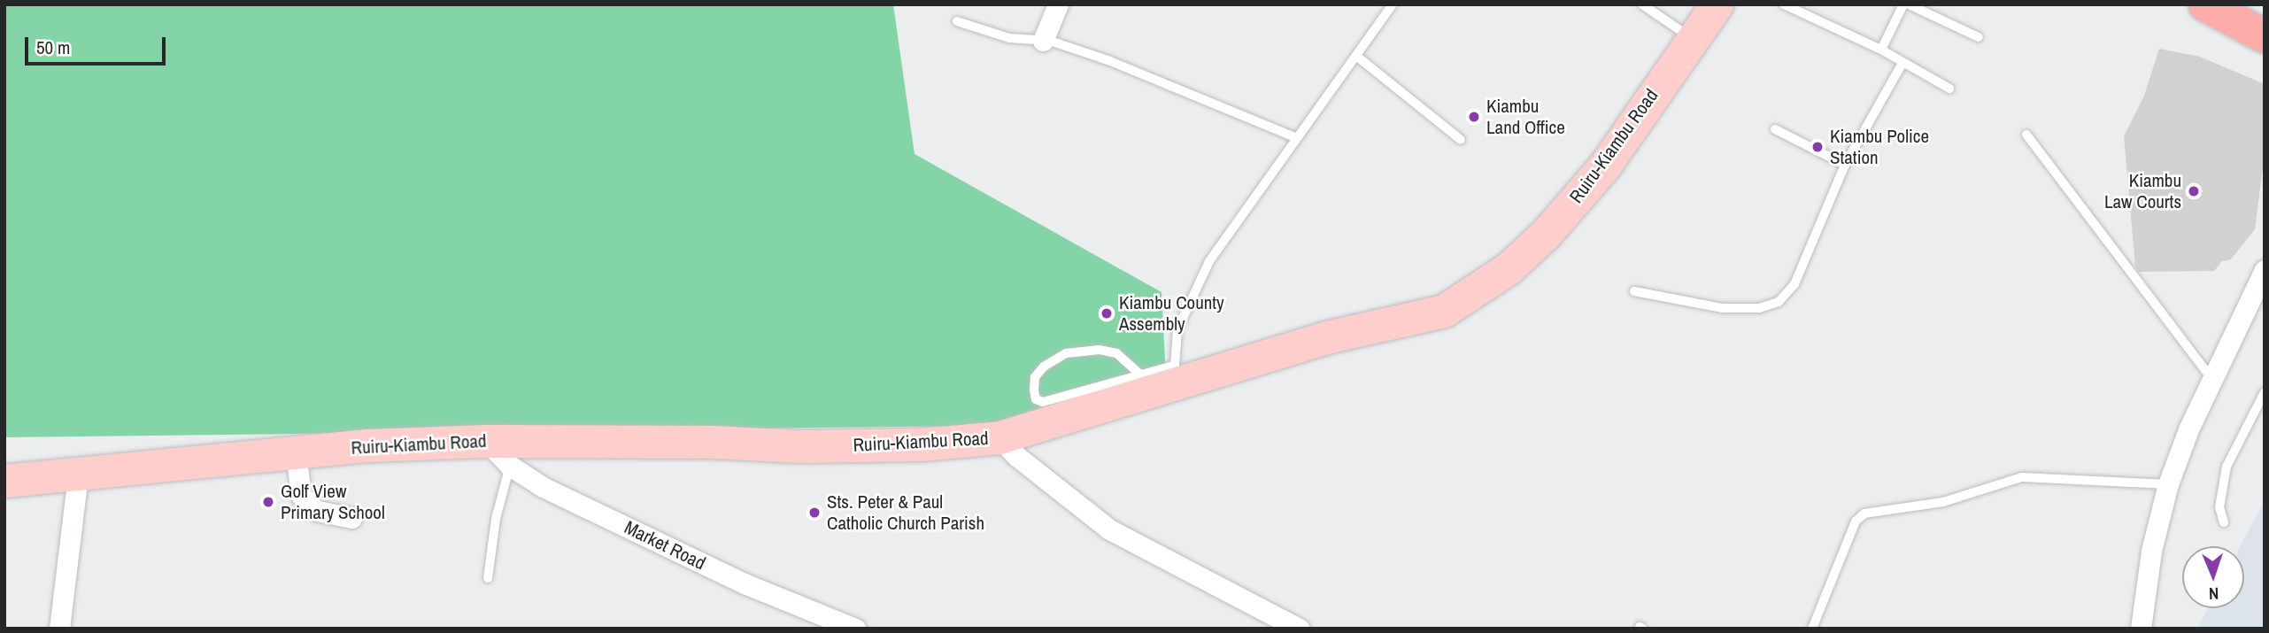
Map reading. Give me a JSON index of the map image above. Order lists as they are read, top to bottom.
{
  "streets": {
    "main road": ["Ruiru-Kiambu Road"],
    "street": ["Market Road"]
  },
  "crossings": [
    ["Ruiru-Kiambu Road", "Market Road"]
  ],
  "places": [
    "Kiambu Land Office",
    "Kiambu Police Station",
    "Kiambu Law Courts",
    "Kiambu County Assembly",
    "Golf View Primary School",
    "Sts. Peter & Paul Catholic Church Parish"
  ],
  "scale_bar": "50 m",
  "north": "bottom"
}
